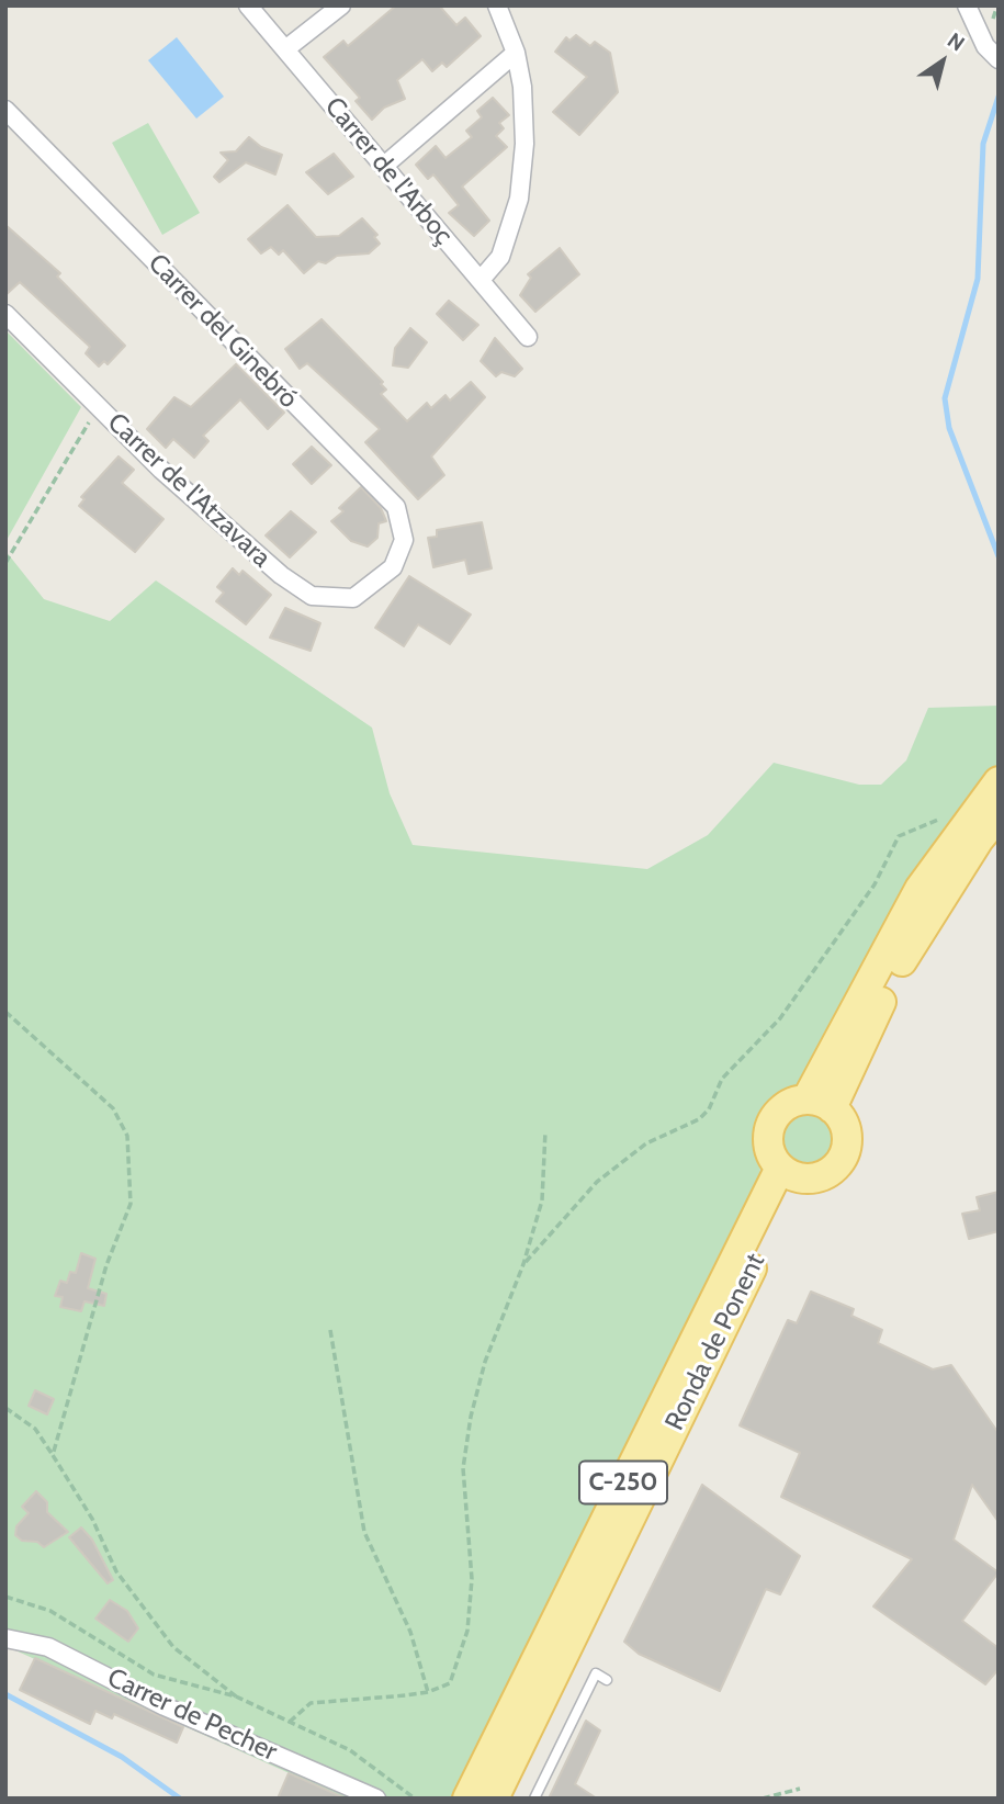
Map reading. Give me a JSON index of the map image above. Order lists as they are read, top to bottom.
{
  "streets": {
    "main road": ["Ronda de Ponent", "C-250"],
    "street": [
      "Carrer de l'Arboç",
      "Carrer del Ginebró",
      "Carrer de l'Atzavara",
      "Carrer de Pecher"
    ]
  },
  "crossings": [
    ["Carrer del Ginebró", "Carrer de l'Atzavara"],
    ["Ronda de Ponent", "C-250"]
  ],
  "north": "top right"
}
